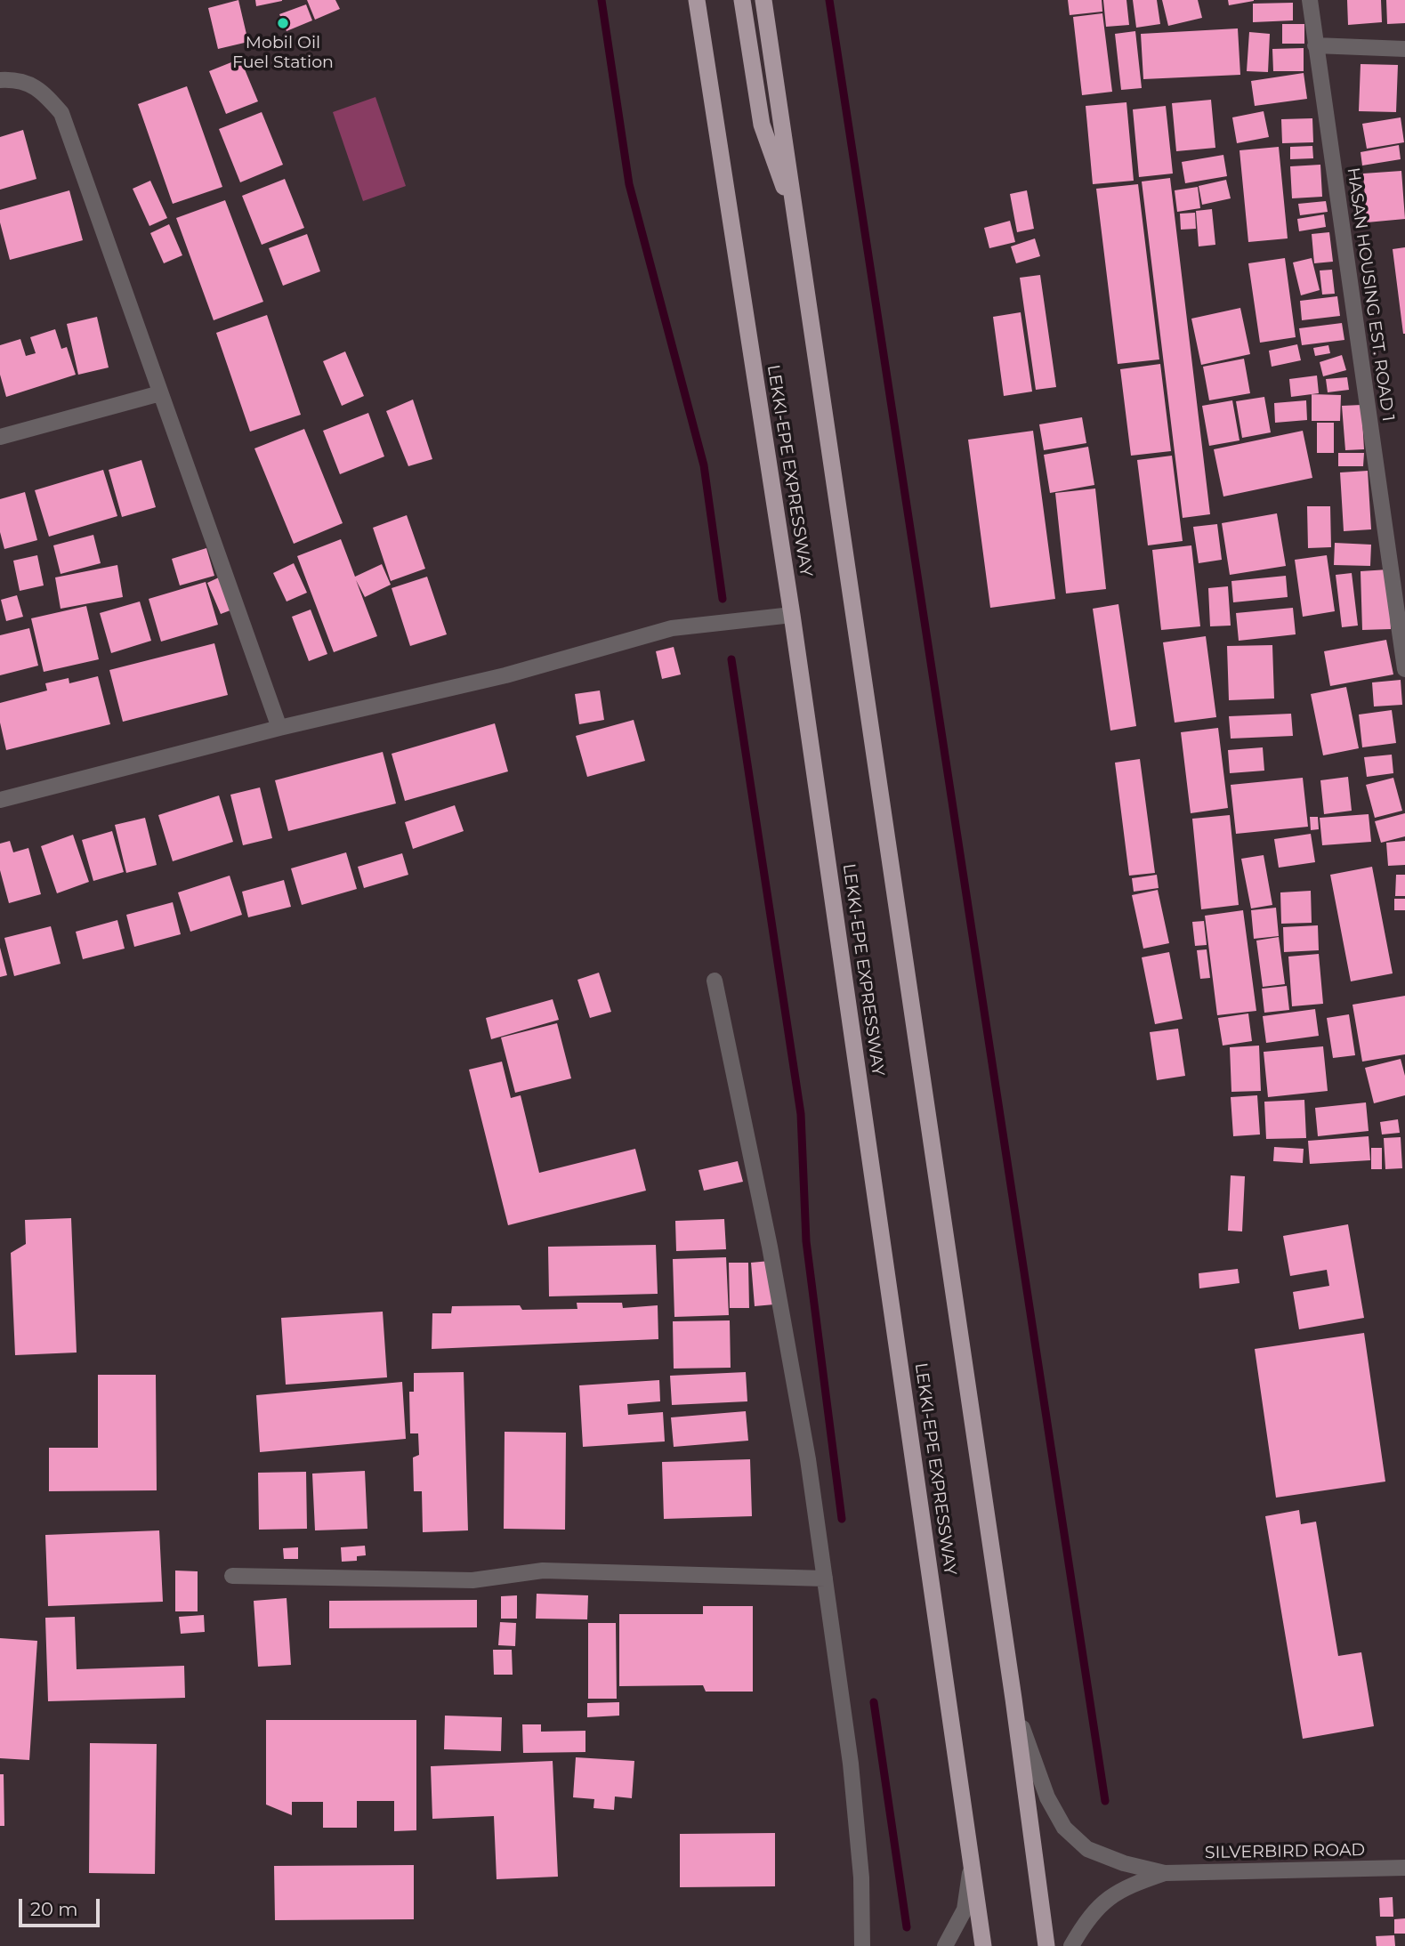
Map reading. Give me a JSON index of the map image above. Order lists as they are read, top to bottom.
{
  "streets": {
    "highway": ["LEKKI-EPE EXPRESSWAY"],
    "street": ["HASAN HOUSING EST. ROAD 1", "SILVERBIRD ROAD"]
  },
  "places": ["Mobil Oil Fuel Station"],
  "scale_bar": "20 m"
}
